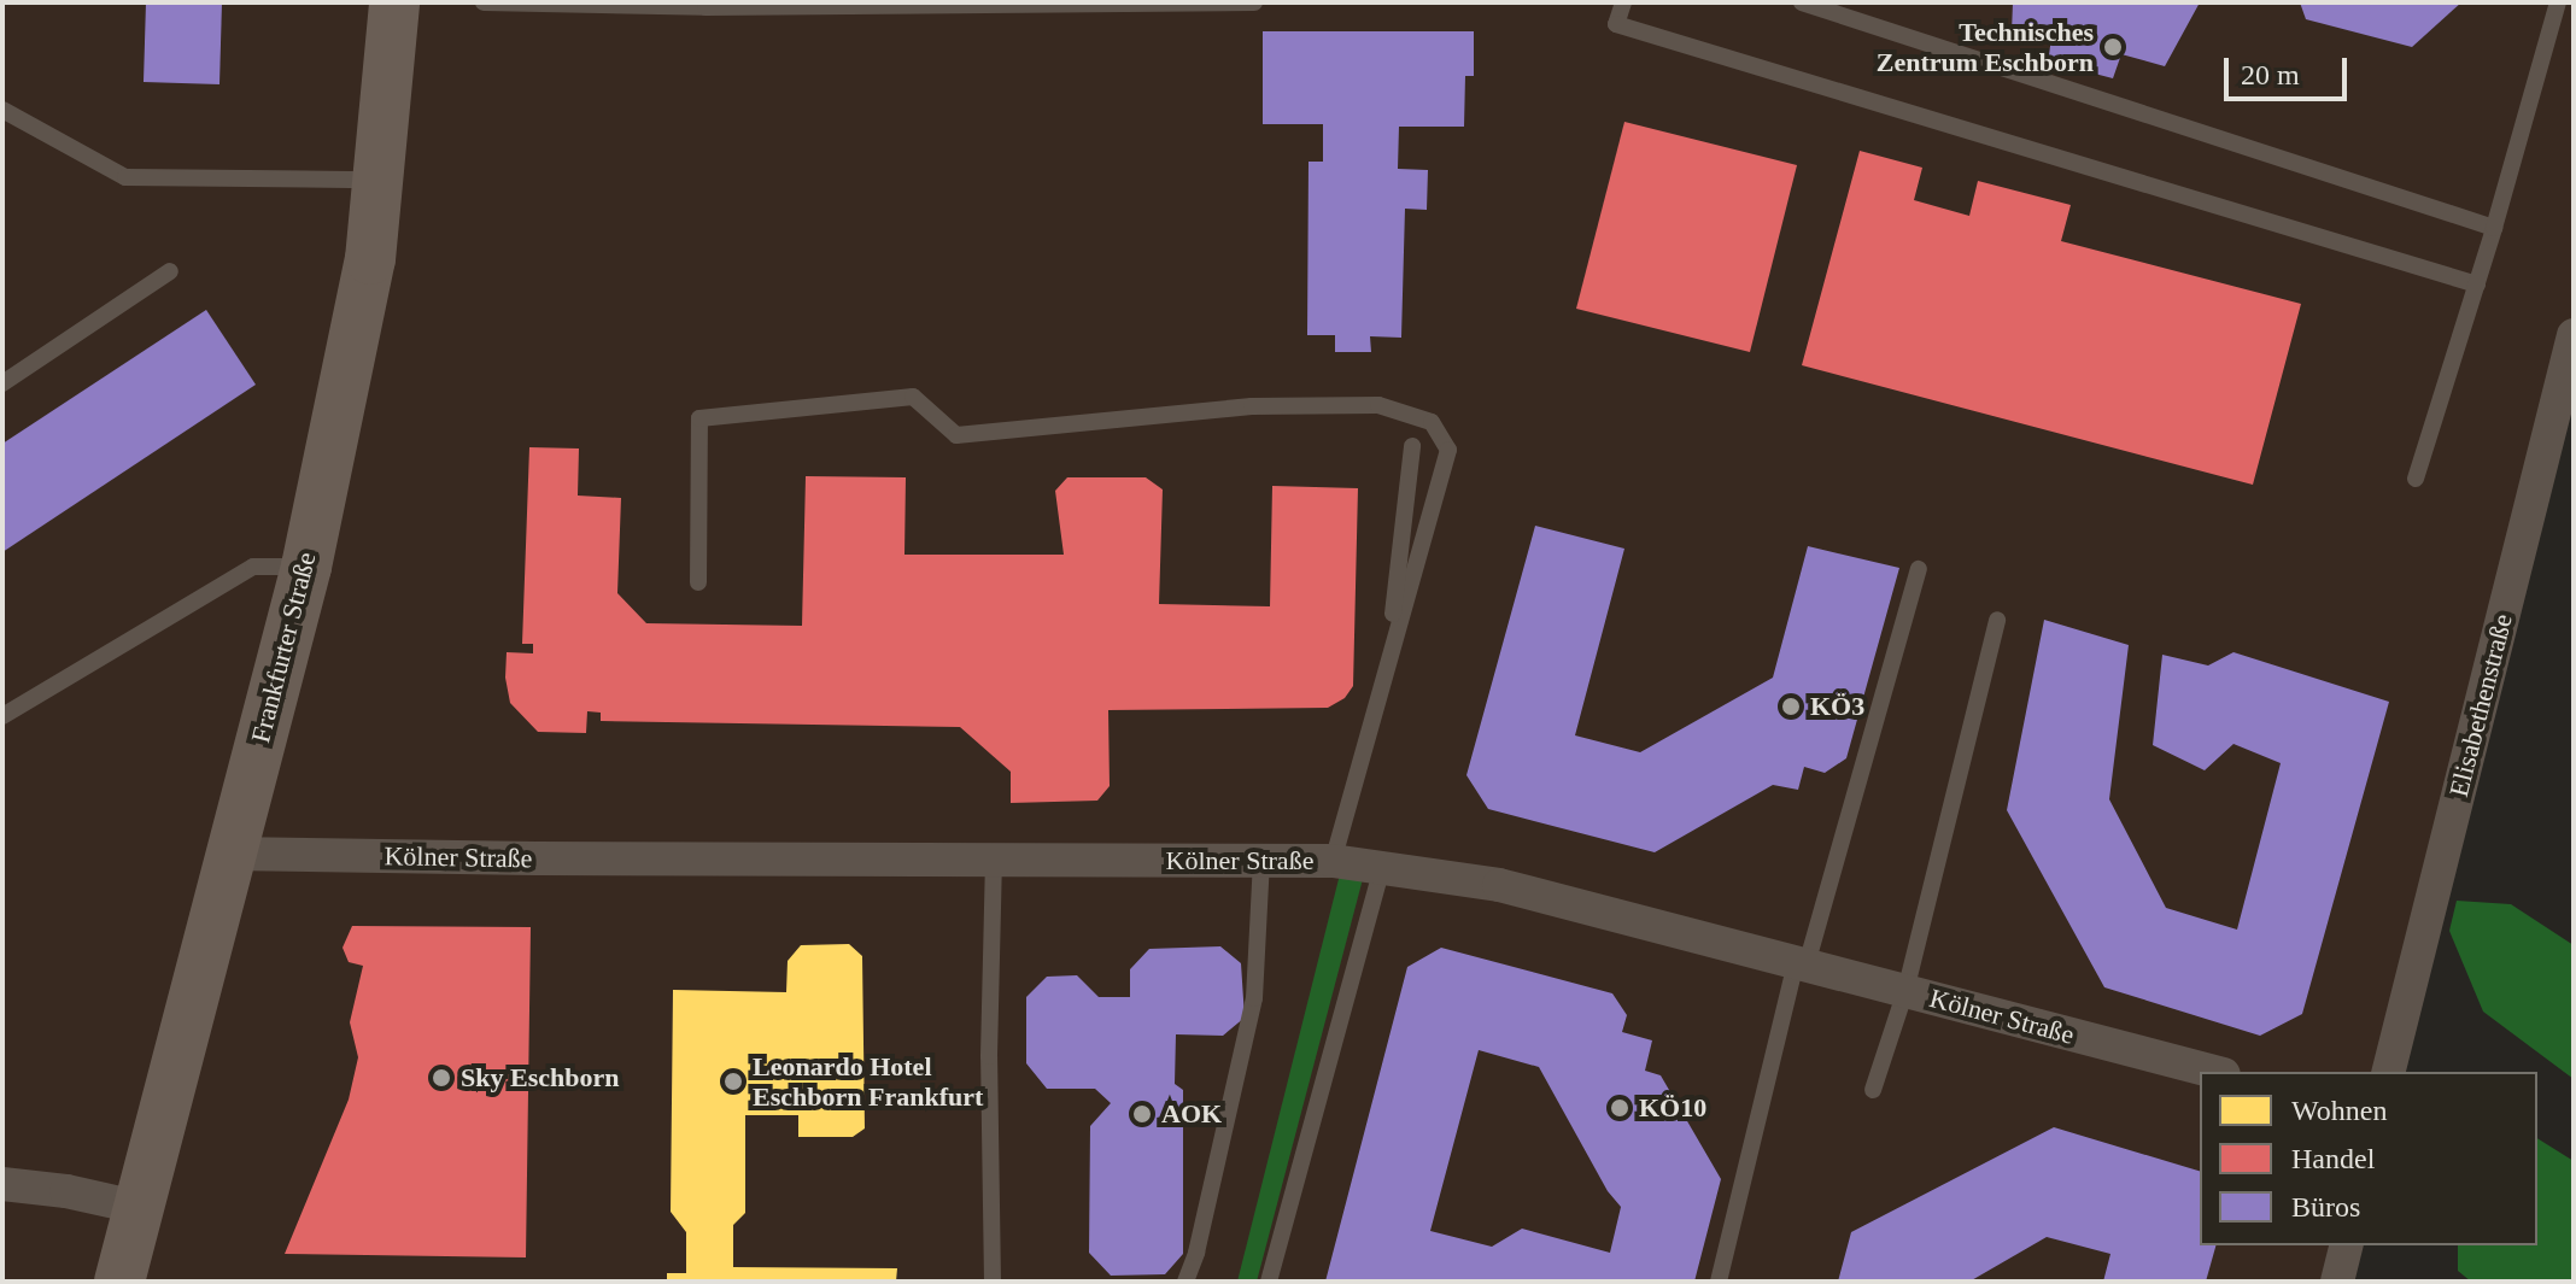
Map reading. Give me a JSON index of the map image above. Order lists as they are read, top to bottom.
{
  "streets": {
    "street": ["Frankfurter Straße", "Elisabethenstraße", "Kölner Straße"]
  },
  "crossings": [
    ["Frankfurter Straße", "Kölner Straße"]
  ],
  "places": [
    "Technisches Zentrum Eschborn",
    "KÖ3",
    "Sky Eschborn",
    "Leonardo Hotel Eschborn Frankfurt",
    "KÖ10",
    "AOK"
  ],
  "legend": ["Wohnen", "Handel", "Büros"],
  "scale_bar": "20 m"
}
